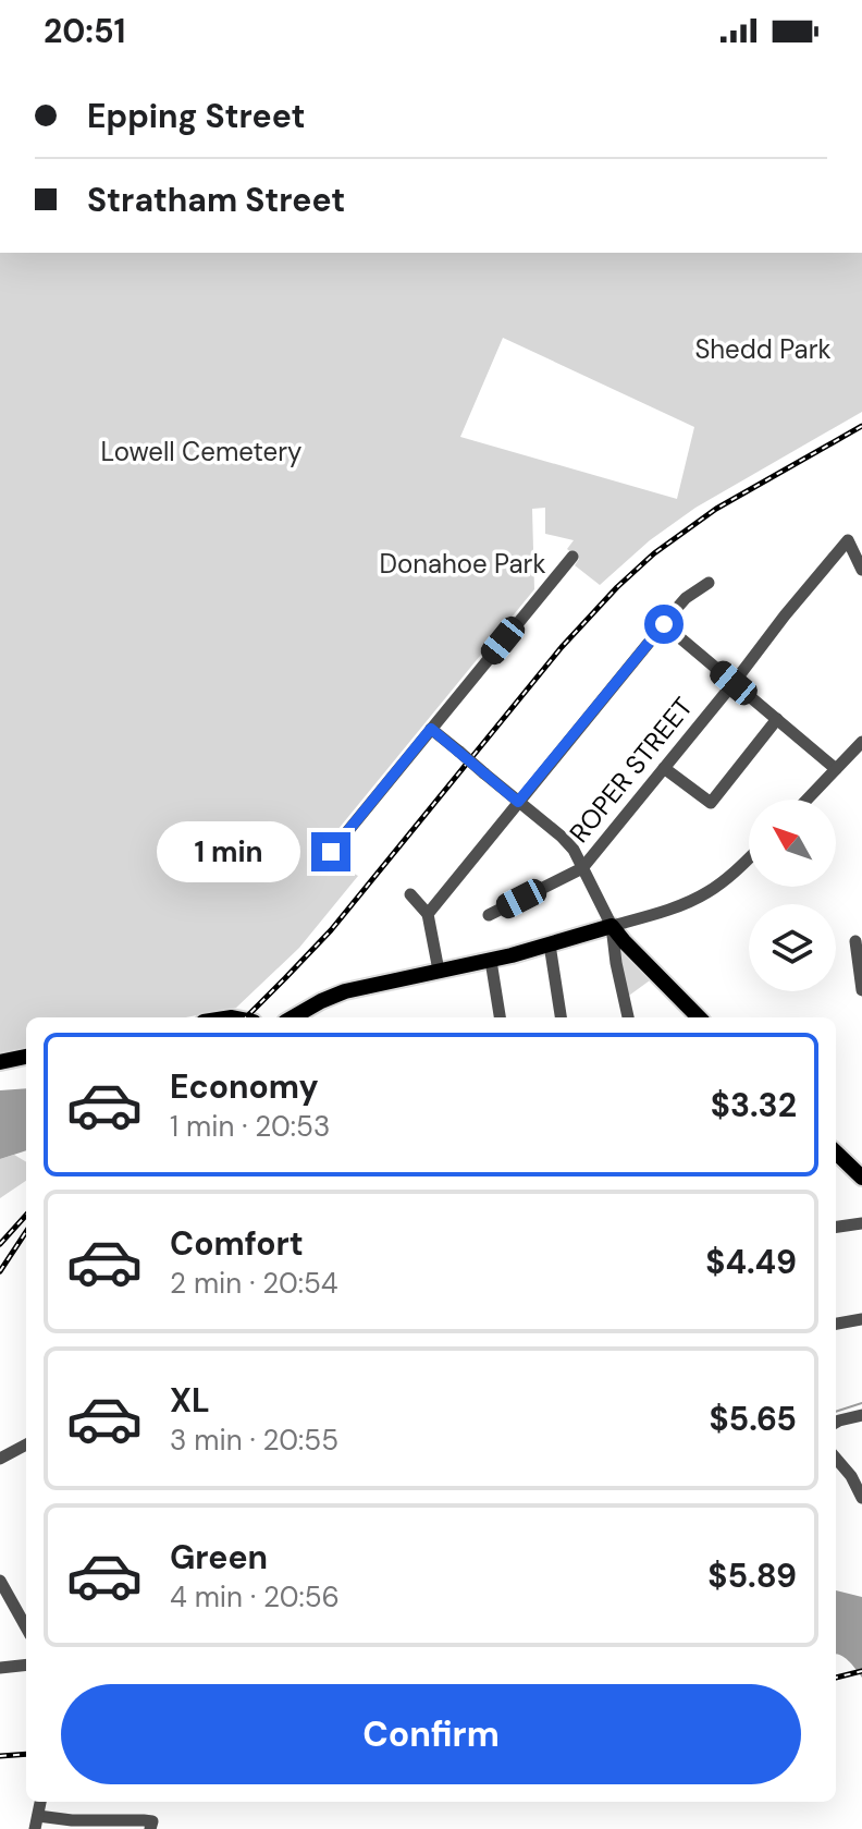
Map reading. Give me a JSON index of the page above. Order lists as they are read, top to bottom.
{
  "streets": {
    "street": ["ROPER STREET"]
  },
  "parks": ["Shedd Park", "Lowell Cemetery", "Donahoe Park"],
  "north": "top left",
  "page": {
    "status": "20:51",
    "banner": ["Epping Street", "Stratham Street"],
    "bubble": "1 min",
    "list": [
      {
        "name": "Economy",
        "note": "1 min · 20:53",
        "value": "$3.32"
      },
      {
        "name": "Comfort",
        "note": "2 min · 20:54",
        "value": "$4.49"
      },
      {
        "name": "XL",
        "note": "3 min · 20:55",
        "value": "$5.65"
      },
      {
        "name": "Green",
        "note": "4 min · 20:56",
        "value": "$5.89"
      }
    ],
    "buttons": "Confirm"
  }
}
